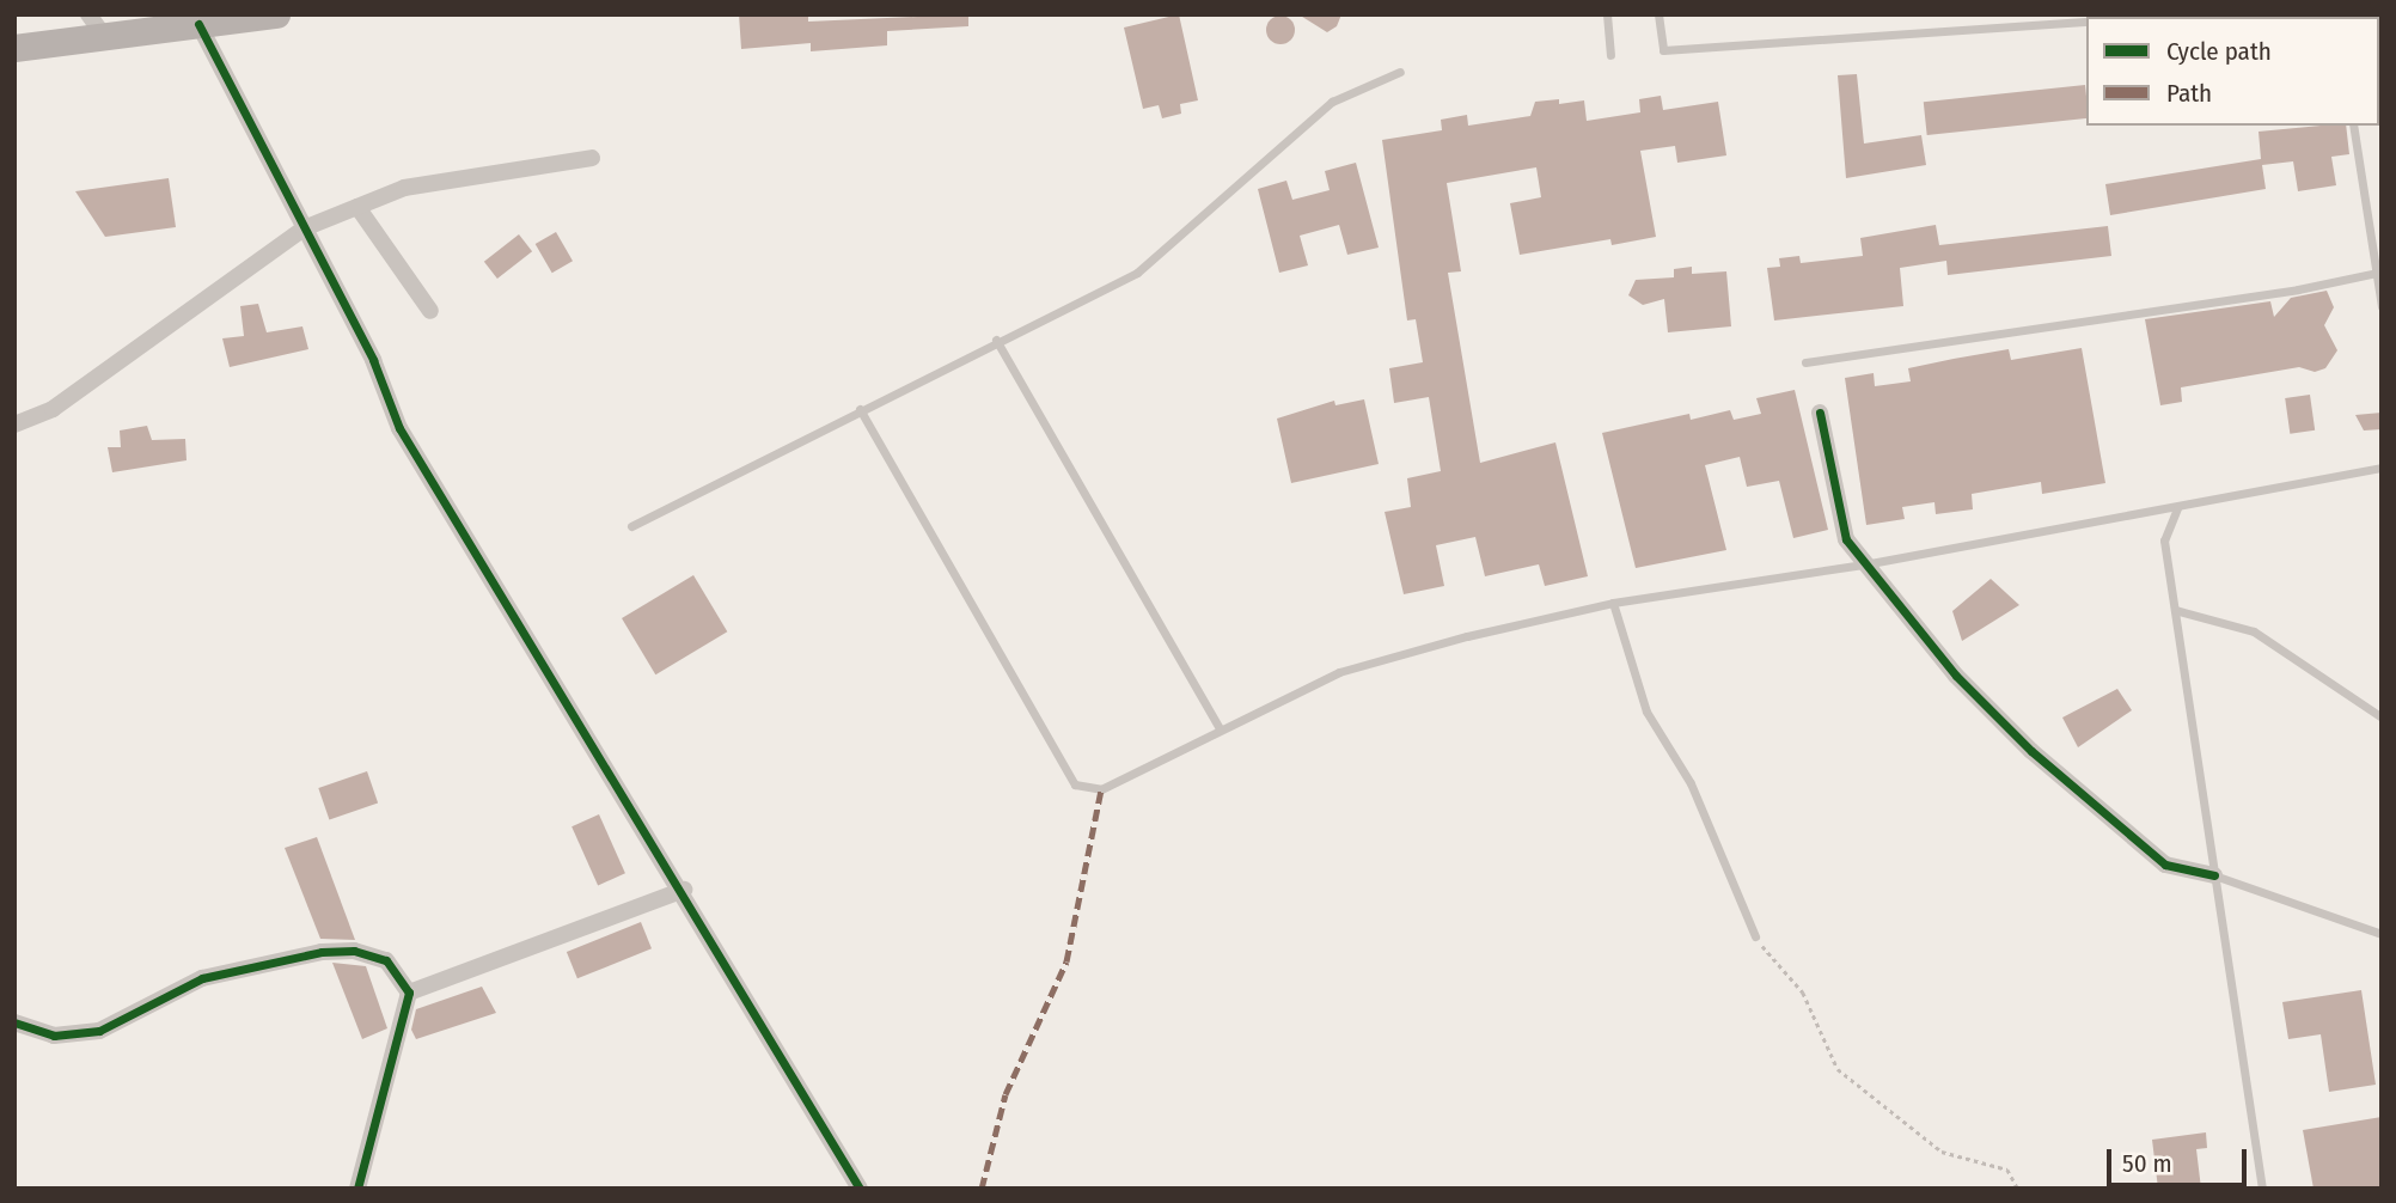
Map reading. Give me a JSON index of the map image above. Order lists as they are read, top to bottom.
{
  "legend": ["Cycle path", "Path"],
  "scale_bar": "50 m"
}
